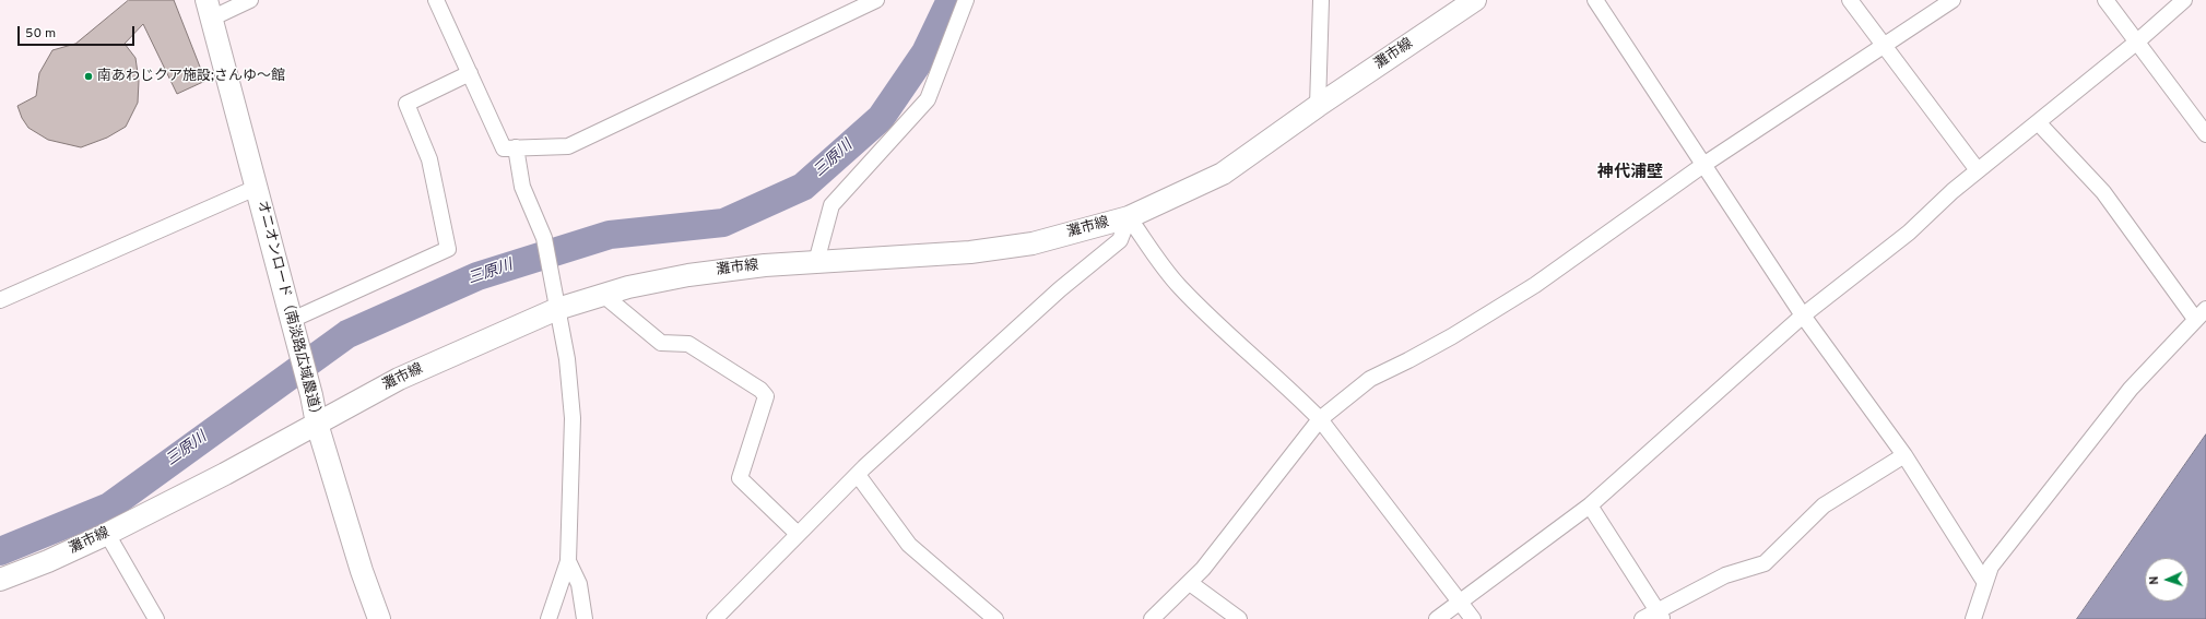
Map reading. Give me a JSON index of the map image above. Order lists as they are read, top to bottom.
{
  "streets": {
    "main road": ["灘市線", "オニオンロード（南淡路広域農道）"]
  },
  "crossings": [
    ["灘市線", "オニオンロード（南淡路広域農道）"]
  ],
  "districts": ["神代浦壁"],
  "water": ["三原川"],
  "places": ["南あわじクア施設;さんゆ～館"],
  "scale_bar": "50 m",
  "north": "left"
}
